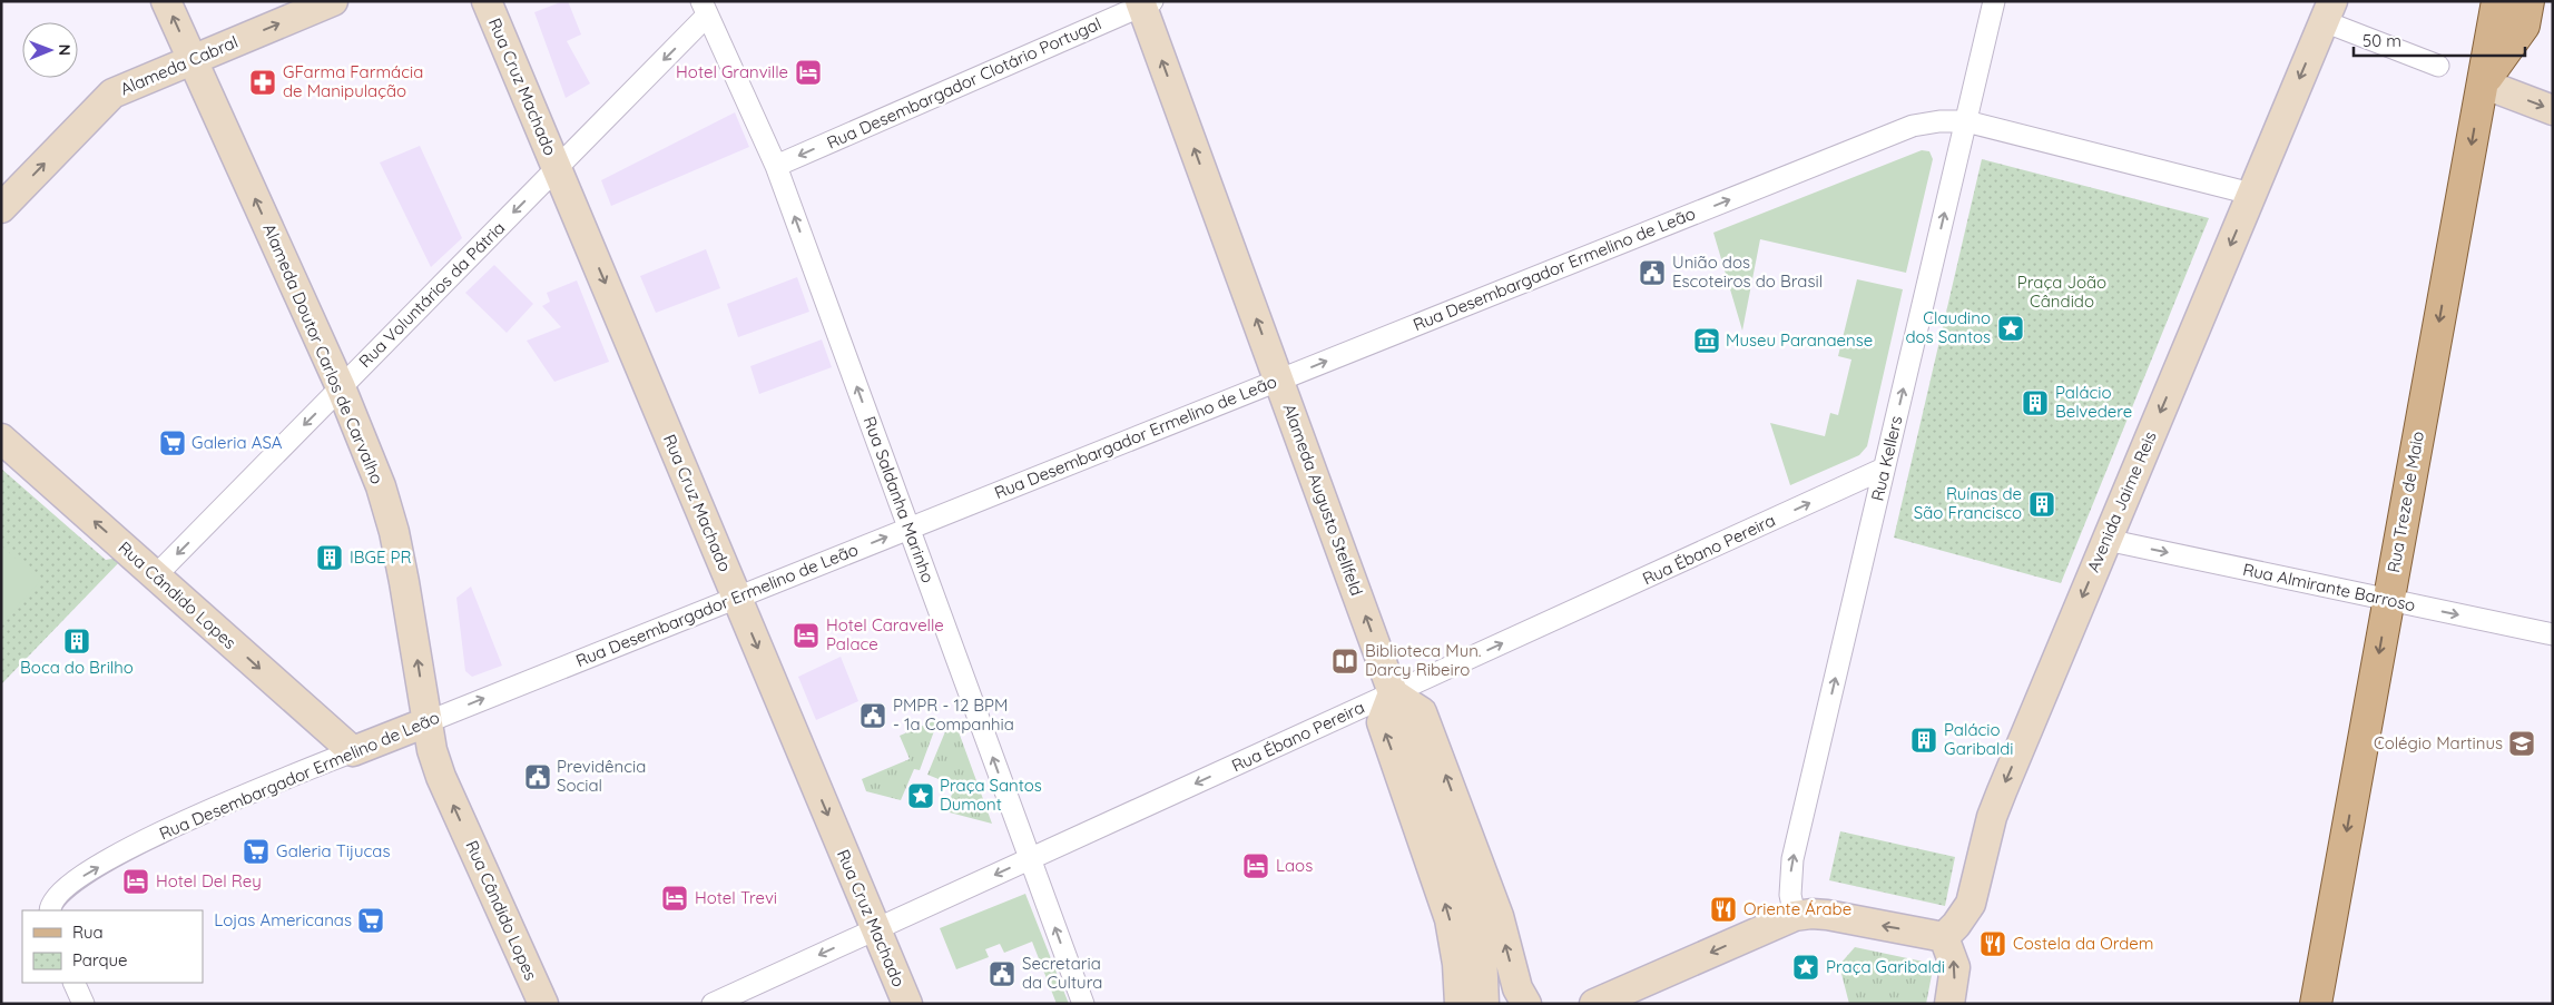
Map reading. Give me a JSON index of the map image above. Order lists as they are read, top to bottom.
{
  "streets": {
    "main road": ["Rua Treze de Maio"],
    "street": [
      "Alameda Cabral",
      "Rua Desembargador Clotário Portugal",
      "Rua Cruz Machado",
      "Rua Desembargador Ermelino de Leão",
      "Rua Voluntários da Pátria",
      "Alameda Doutor Carlos de Carvalho",
      "Rua Kellers",
      "Rua Saldanha Marinho",
      "Alameda Augusto Stellfeld",
      "Avenida Jaime Reis",
      "Rua Ébano Pereira",
      "Rua Almirante Barroso",
      "Rua Cândido Lopes"
    ]
  },
  "crossings": [
    ["Alameda Cabral", "Alameda Doutor Carlos de Carvalho"],
    ["Rua Desembargador Clotário Portugal", "Rua Saldanha Marinho"],
    ["Rua Desembargador Clotário Portugal", "Alameda Augusto Stellfeld"],
    ["Rua Cruz Machado", "Rua Desembargador Ermelino de Leão"],
    ["Rua Cruz Machado", "Rua Voluntários da Pátria"],
    ["Rua Cruz Machado", "Rua Ébano Pereira"],
    ["Rua Desembargador Ermelino de Leão", "Alameda Doutor Carlos de Carvalho"],
    ["Rua Desembargador Ermelino de Leão", "Rua Kellers"],
    ["Rua Desembargador Ermelino de Leão", "Rua Saldanha Marinho"],
    ["Rua Desembargador Ermelino de Leão", "Alameda Augusto Stellfeld"],
    ["Rua Desembargador Ermelino de Leão", "Avenida Jaime Reis"],
    ["Rua Desembargador Ermelino de Leão", "Rua Cândido Lopes"],
    ["Rua Voluntários da Pátria", "Alameda Doutor Carlos de Carvalho"],
    ["Rua Voluntários da Pátria", "Rua Saldanha Marinho"],
    ["Rua Voluntários da Pátria", "Rua Cândido Lopes"],
    ["Alameda Doutor Carlos de Carvalho", "Rua Cândido Lopes"],
    ["Rua Kellers", "Rua Ébano Pereira"],
    ["Rua Saldanha Marinho", "Rua Ébano Pereira"],
    ["Alameda Augusto Stellfeld", "Rua Ébano Pereira"],
    ["Avenida Jaime Reis", "Rua Almirante Barroso"],
    ["Rua Treze de Maio", "Rua Almirante Barroso"]
  ],
  "one_way": [
    "Alameda Cabral",
    "Rua Desembargador Clotário Portugal",
    "Rua Cruz Machado",
    "Rua Desembargador Ermelino de Leão",
    "Rua Voluntários da Pátria",
    "Alameda Doutor Carlos de Carvalho",
    "Rua Kellers",
    "Rua Saldanha Marinho",
    "Alameda Augusto Stellfeld",
    "Avenida Jaime Reis",
    "Rua Treze de Maio",
    "Rua Almirante Barroso"
  ],
  "parks": ["Praça João Cândido"],
  "places": {
    "hotel": [
      "Hotel Granville",
      "Hotel Caravelle Palace",
      "Laos",
      "Hotel Del Rey",
      "Hotel Trevi"
    ],
    "pharmacy": ["GFarma Farmácia de Manipulação"],
    "public building": [
      "União dos Escoteiros do Brasil",
      "PMPR - 12 BPM - 1a Companhia",
      "Previdência Social",
      "Secretaria da Cultura"
    ],
    "place": ["Claudino dos Santos", "Praça Santos Dumont", "Praça Garibaldi"],
    "museum": ["Museu Paranaense"],
    "building": [
      "Palácio Belvedere",
      "Ruínas de São Francisco",
      "IBGE PR",
      "Boca do Brilho",
      "Palácio Garibaldi"
    ],
    "supermarket": ["Galeria ASA", "Galeria Tijucas", "Lojas Americanas"],
    "library": ["Biblioteca Mun. Darcy Ribeiro"],
    "school or university": ["Colégio Martinus"],
    "restaurant": ["Oriente Árabe", "Costela da Ordem"]
  },
  "legend": ["Rua", "Parque"],
  "scale_bar": "50 m",
  "north": "right"
}
